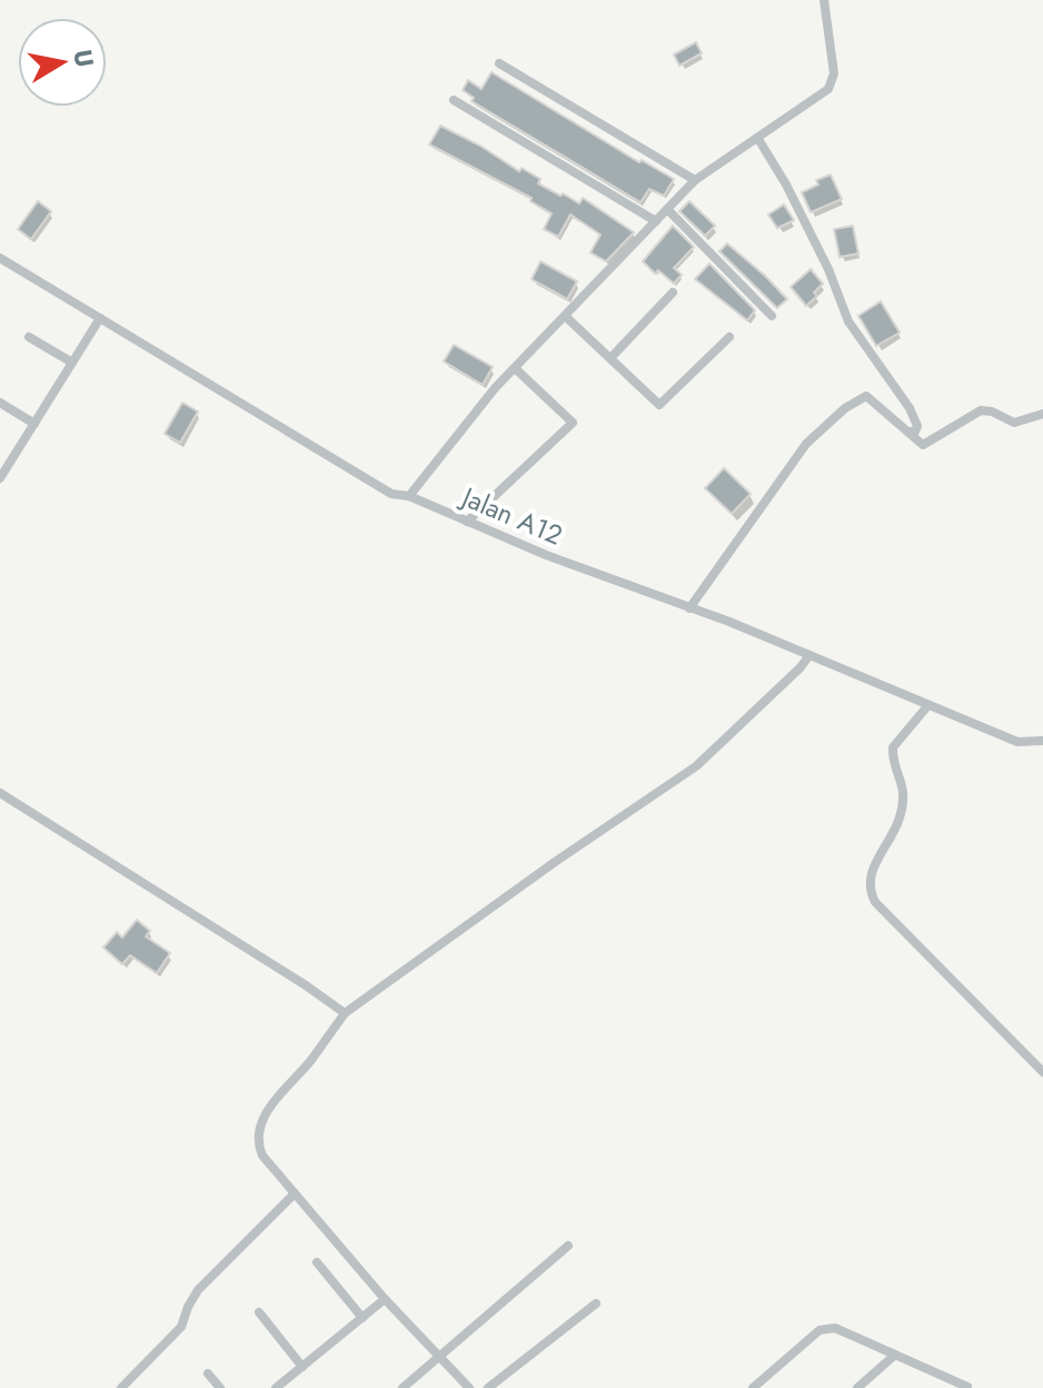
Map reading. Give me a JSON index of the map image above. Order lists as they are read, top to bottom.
{
  "streets": {
    "street": ["Jalan A12"]
  },
  "north": "right"
}
